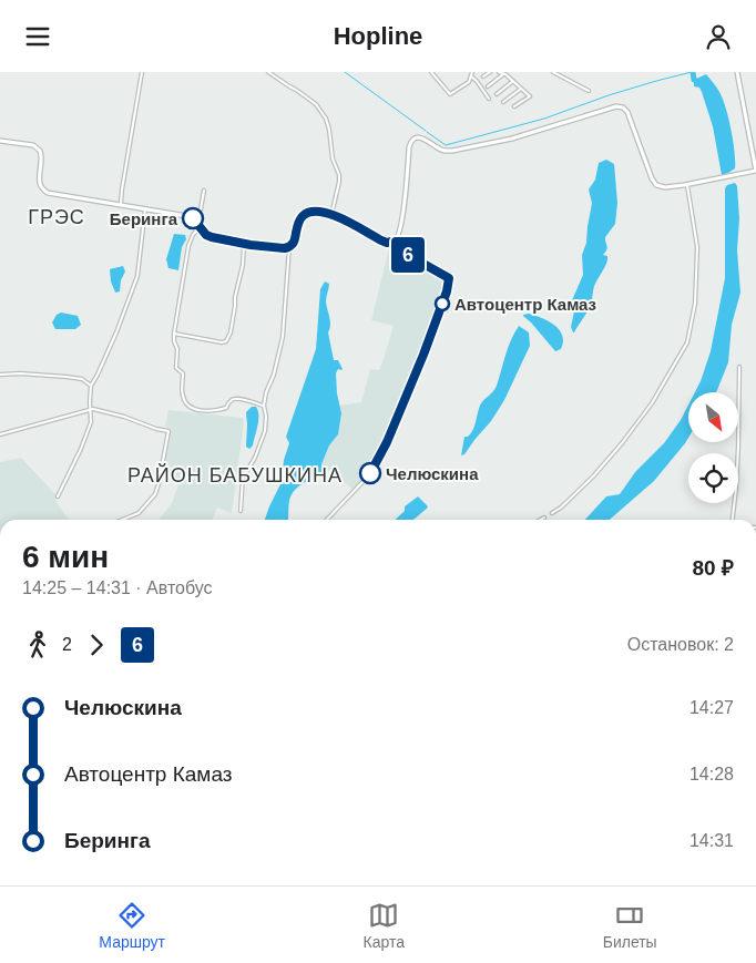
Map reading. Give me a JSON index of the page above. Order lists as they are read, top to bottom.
{
  "districts": ["ГРЭС", "РАЙОН БАБУШКИНА"],
  "places": ["Беринга", "Автоцентр Камаз", "Челюскина"],
  "lines": ["bus line 6"],
  "north": "bottom right",
  "page": {
    "header": "Hopline",
    "on_map": "6",
    "heading": ["6 мин", "14:25 – 14:31 · Автобус", "80 ₽"],
    "legs": ["2", "6", "Остановок: 2"],
    "list": [
      {
        "name": "Челюскина",
        "value": "14:27"
      },
      {
        "name": "Автоцентр Камаз",
        "value": "14:28"
      },
      {
        "name": "Беринга",
        "value": "14:31"
      }
    ],
    "tabs": ["Маршрут", "Карта", "Билеты"]
  }
}
